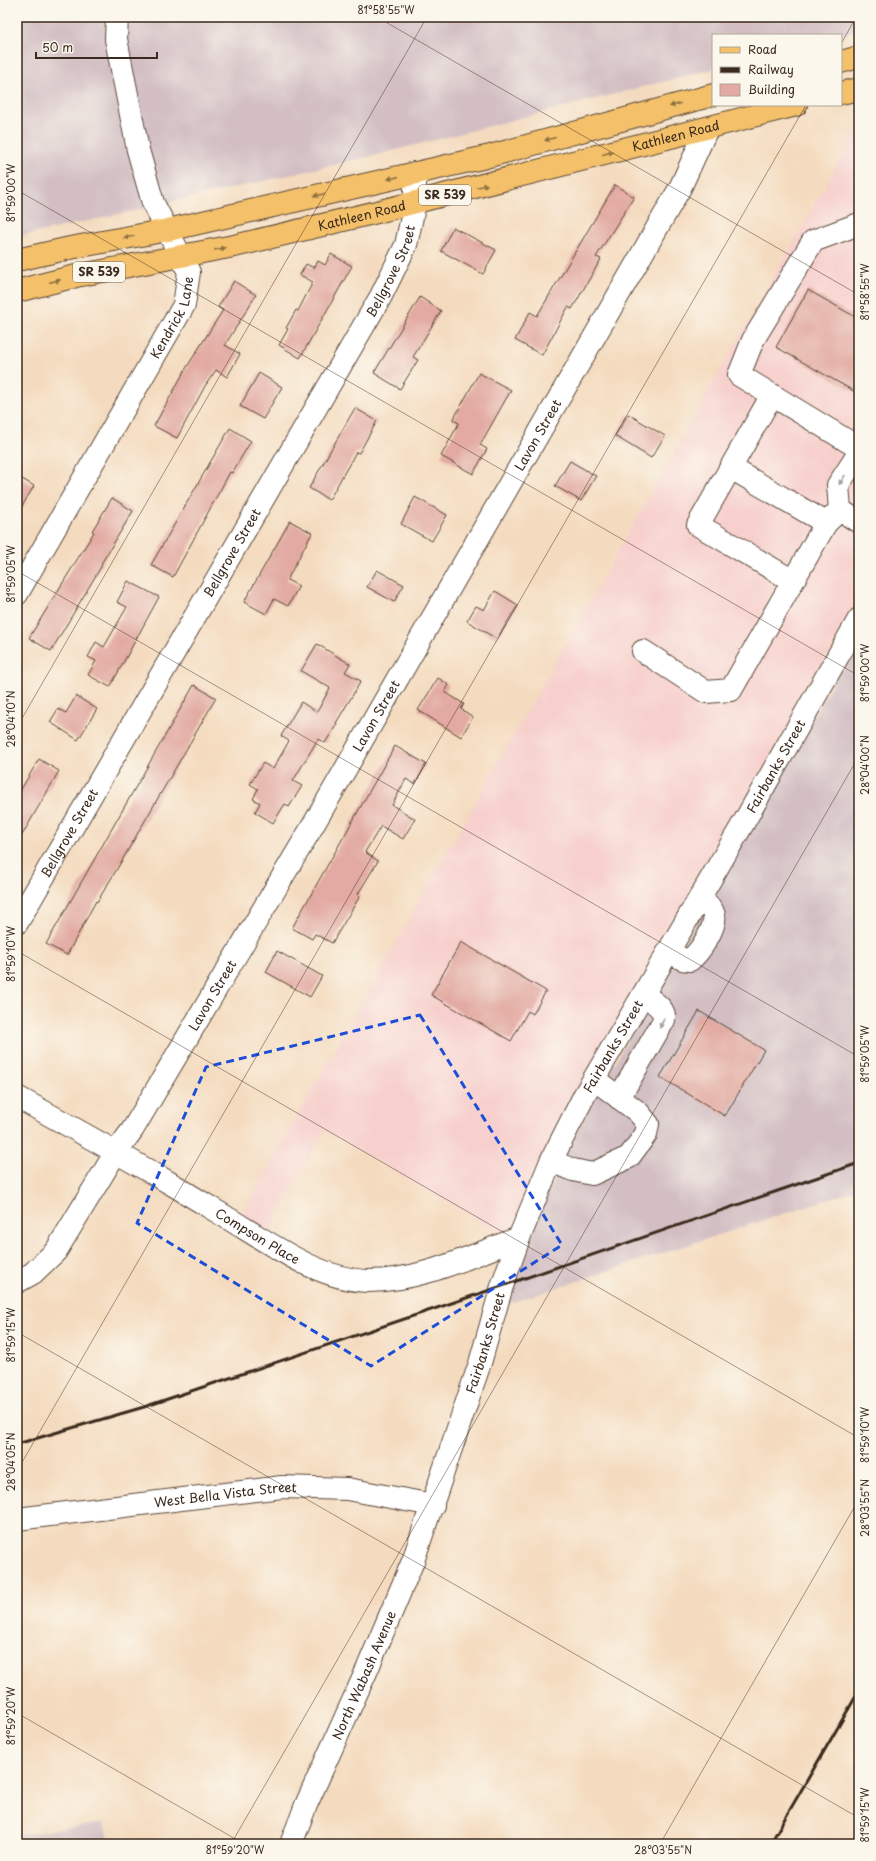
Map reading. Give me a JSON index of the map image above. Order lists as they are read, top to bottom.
{
  "streets": {
    "main road": ["Kathleen Road", "SR 539"],
    "street": [
      "Bellgrove Street",
      "Kendrick Lane",
      "Lavon Street",
      "Fairbanks Street",
      "Compson Place",
      "West Bella Vista Street",
      "North Wabash Avenue"
    ]
  },
  "crossings": [
    ["Kathleen Road", "Bellgrove Street"],
    ["Kathleen Road", "Kendrick Lane"],
    ["Kathleen Road", "Lavon Street"],
    ["SR 539", "Bellgrove Street"],
    ["SR 539", "Kendrick Lane"],
    ["Lavon Street", "Compson Place"],
    ["Fairbanks Street", "Compson Place"],
    ["Fairbanks Street", "West Bella Vista Street"],
    ["Fairbanks Street", "North Wabash Avenue"],
    ["West Bella Vista Street", "North Wabash Avenue"]
  ],
  "legend": ["Road", "Railway", "Building"],
  "scale_bar": "50 m",
  "coordinates": [
    "81°58'55\"W",
    "81°59'00\"W",
    "81°59'05\"W",
    "28°04'10\"N",
    "28°04'00\"N",
    "81°59'10\"W",
    "81°59'15\"W",
    "28°04'05\"N",
    "28°03'55\"N",
    "81°59'20\"W"
  ]
}
